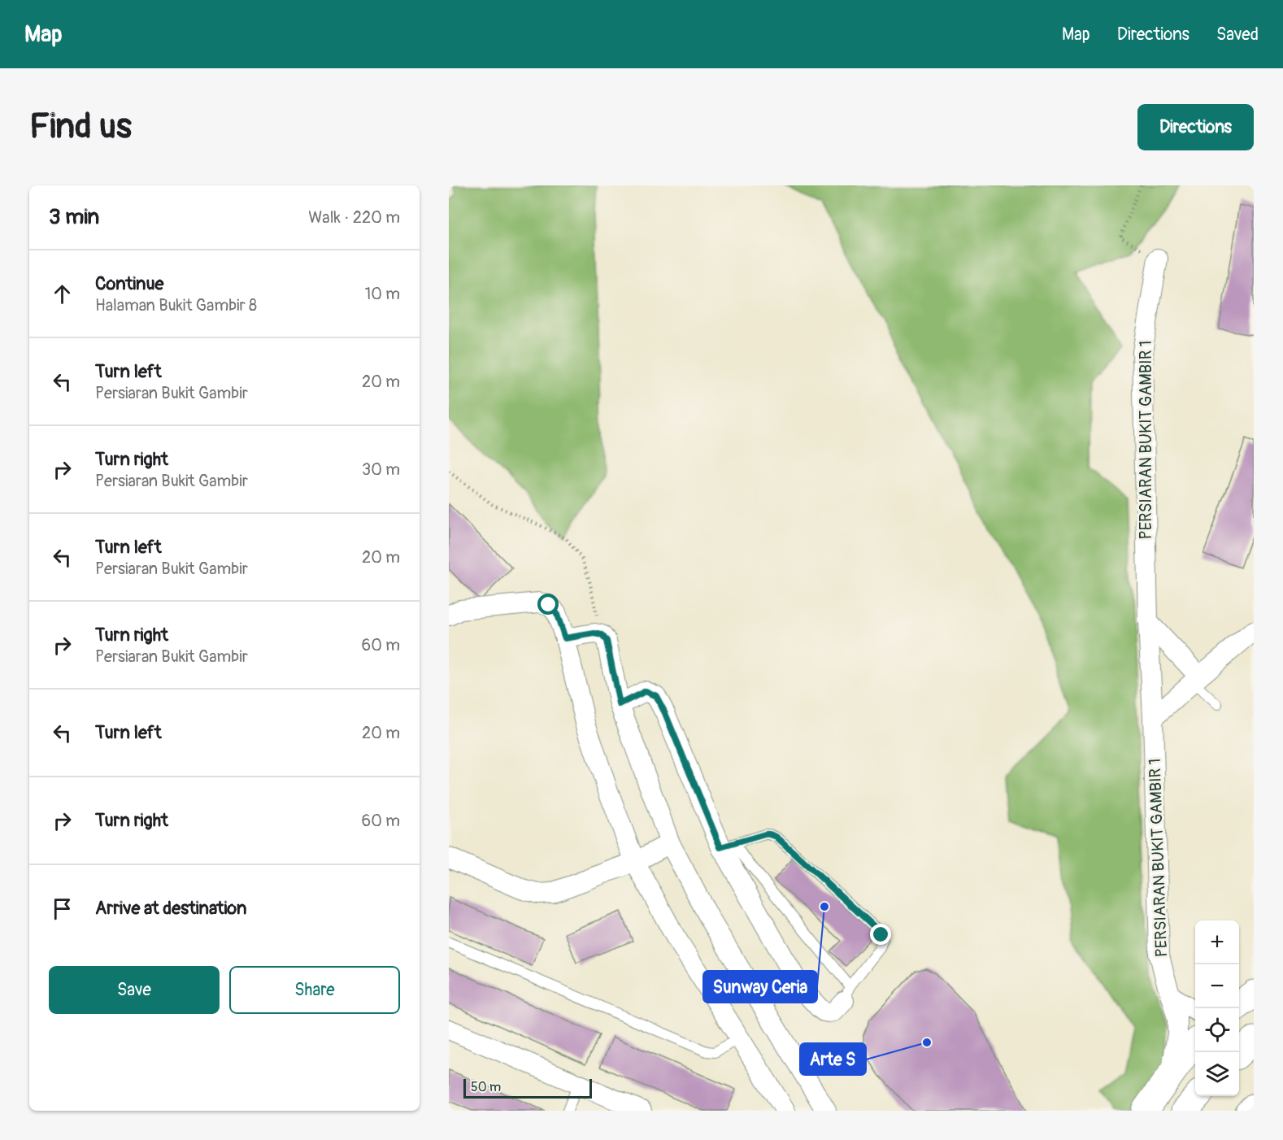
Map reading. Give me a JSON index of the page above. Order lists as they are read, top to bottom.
{
  "streets": {
    "street": ["PERSIARAN BUKIT GAMBIR 1"]
  },
  "places": ["Sunway Ceria", "Arte S"],
  "scale_bar": "50 m",
  "page": {
    "header": "Map",
    "nav": ["Map", "Directions", "Saved"],
    "buttons": [
      "Directions",
      ["Save", "Share"]
    ],
    "title": "Find us",
    "heading": ["3 min", "Walk · 220 m"],
    "list": [
      ["Continue", "Halaman Bukit Gambir 8", "10 m"],
      ["Turn left", "Persiaran Bukit Gambir", "20 m"],
      ["Turn right", "Persiaran Bukit Gambir", "30 m"],
      ["Turn left", "Persiaran Bukit Gambir", "20 m"],
      ["Turn right", "Persiaran Bukit Gambir", "60 m"],
      ["Turn left", "20 m"],
      ["Turn right", "60 m"],
      "Arrive at destination"
    ],
    "map_buttons": ["+", "−"],
    "scale": "50 m"
  }
}
